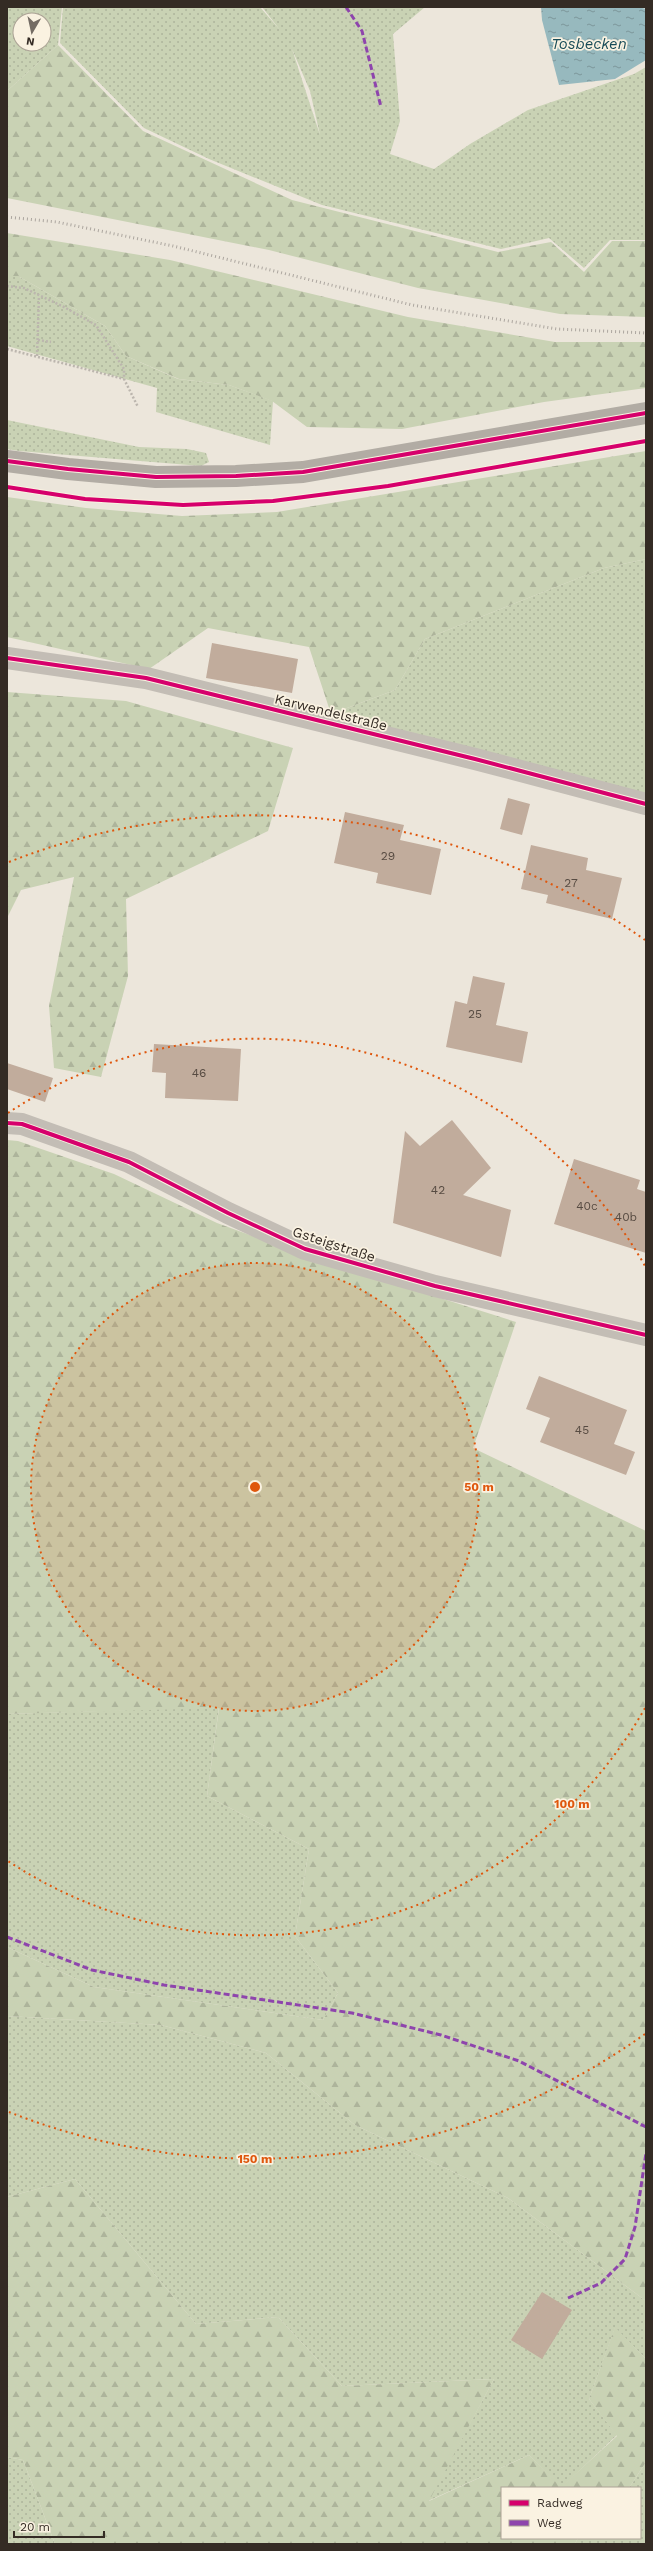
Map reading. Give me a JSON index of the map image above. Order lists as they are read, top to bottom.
{
  "streets": {
    "street": ["Karwendelstraße", "Gsteigstraße"]
  },
  "water": ["Tosbecken"],
  "house_numbers": [
    "29",
    "27",
    "25",
    "46",
    "42",
    "40c",
    "40b",
    "45"
  ],
  "legend": ["Radweg", "Weg"],
  "scale_bar": "20 m",
  "north": "bottom",
  "rings": ["50 m", "100 m", "150 m"]
}
